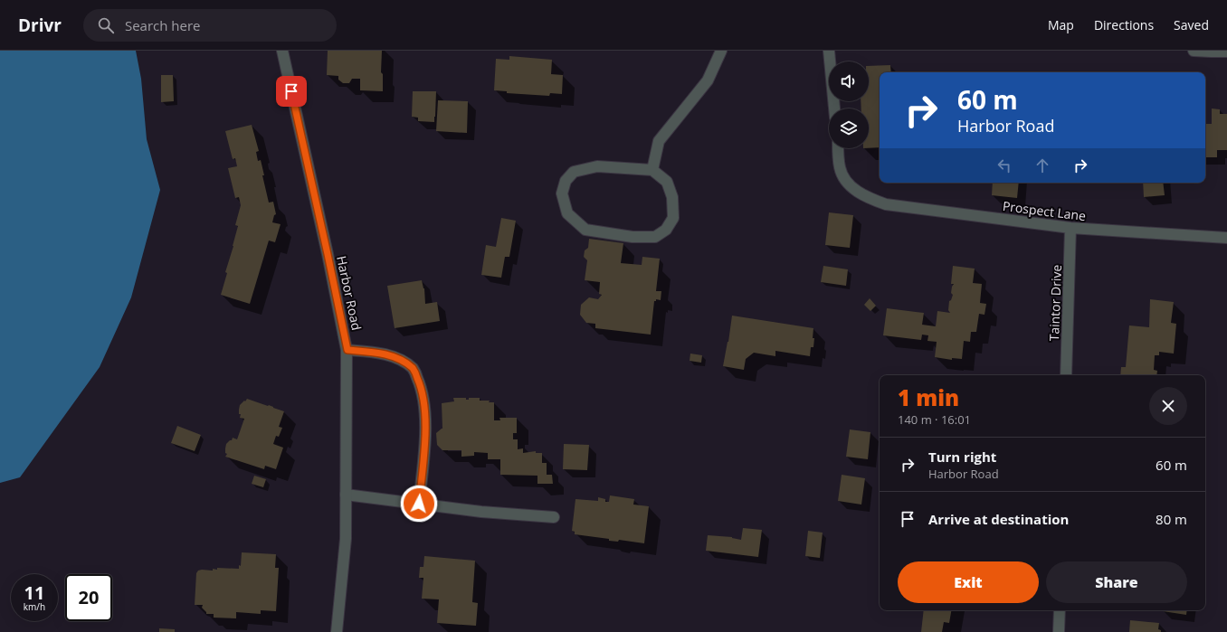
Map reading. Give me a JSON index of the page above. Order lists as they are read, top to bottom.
{
  "streets": {
    "street": ["Prospect Lane", "Harbor Road", "Taintor Drive"]
  },
  "crossings": [
    ["Prospect Lane", "Taintor Drive"]
  ],
  "page": {
    "header": "Drivr",
    "search": "Search here",
    "nav": ["Map", "Directions", "Saved"],
    "turn": ["60 m", "Harbor Road"],
    "heading": ["1 min", "140 m · 16:01"],
    "list": [
      {
        "name": "Turn right",
        "note": "Harbor Road",
        "value": "60 m"
      },
      {
        "name": "Arrive at destination",
        "value": "80 m"
      }
    ],
    "buttons": ["Exit", "Share"],
    "speed": "11 km/h",
    "limit": "20"
  }
}
